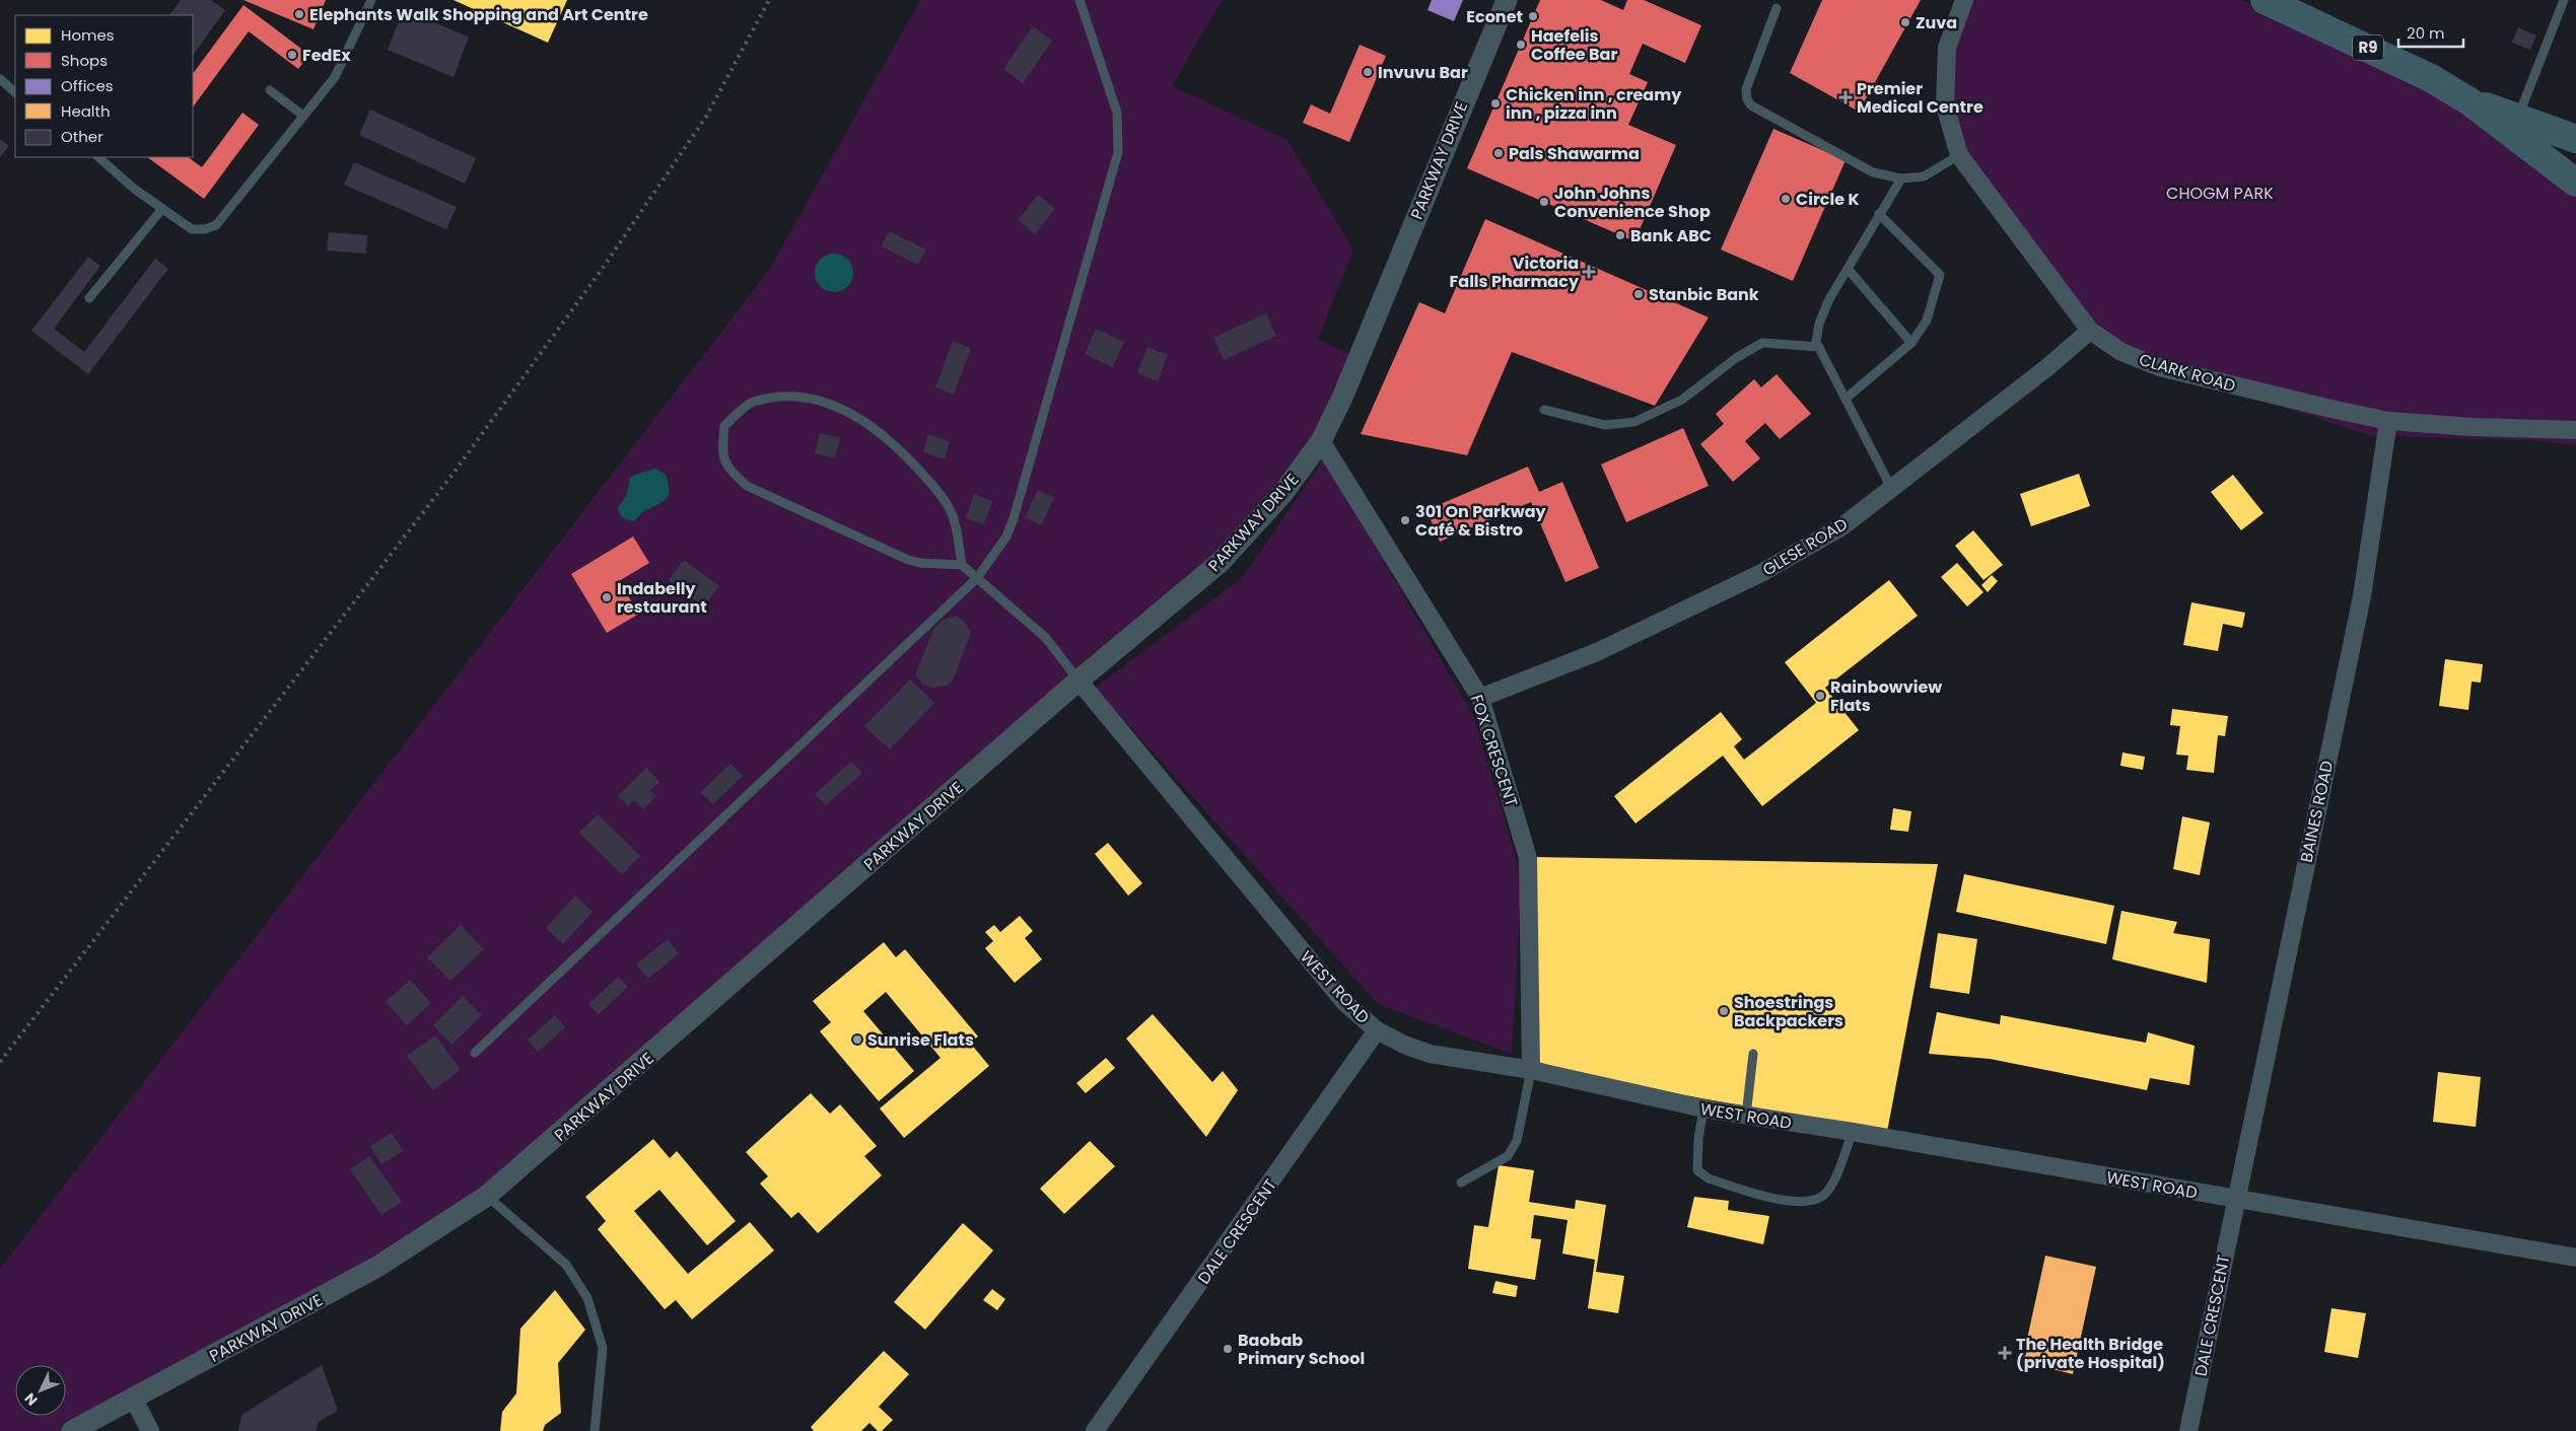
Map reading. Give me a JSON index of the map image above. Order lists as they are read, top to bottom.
{
  "streets": {
    "highway": ["R9"],
    "street": [
      "PARKWAY DRIVE",
      "CLARK ROAD",
      "GLESE ROAD",
      "FOX CRESCENT",
      "BAINES ROAD",
      "WEST ROAD",
      "DALE CRESCENT"
    ]
  },
  "crossings": [
    ["PARKWAY DRIVE", "FOX CRESCENT"],
    ["PARKWAY DRIVE", "WEST ROAD"],
    ["CLARK ROAD", "GLESE ROAD"],
    ["CLARK ROAD", "BAINES ROAD"],
    ["GLESE ROAD", "FOX CRESCENT"],
    ["FOX CRESCENT", "WEST ROAD"],
    ["BAINES ROAD", "WEST ROAD"],
    ["BAINES ROAD", "DALE CRESCENT"],
    ["WEST ROAD", "DALE CRESCENT"]
  ],
  "parks": ["CHOGM PARK"],
  "places": {
    "other": [
      "Elephants Walk Shopping and Art Centre",
      "Econet",
      "Zuva",
      "Haefelis Coffee Bar",
      "FedEx",
      "Invuvu Bar",
      "Chicken inn , creamy inn , pizza inn",
      "Pals Shawarma",
      "Circle K",
      "John Johns Convenience Shop",
      "Bank ABC",
      "Stanbic Bank",
      "301 On Parkway Café & Bistro",
      "Indabelly restaurant",
      "Rainbowview Flats",
      "Shoestrings Backpackers",
      "Sunrise Flats",
      "Baobab Primary School"
    ],
    "health": ["Premier Medical Centre", "Victoria Falls Pharmacy", "The Health Bridge (private Hospital)"]
  },
  "legend": [
    "Homes",
    "Shops",
    "Offices",
    "Health",
    "Other"
  ],
  "scale_bar": "20 m",
  "north": "bottom left"
}
